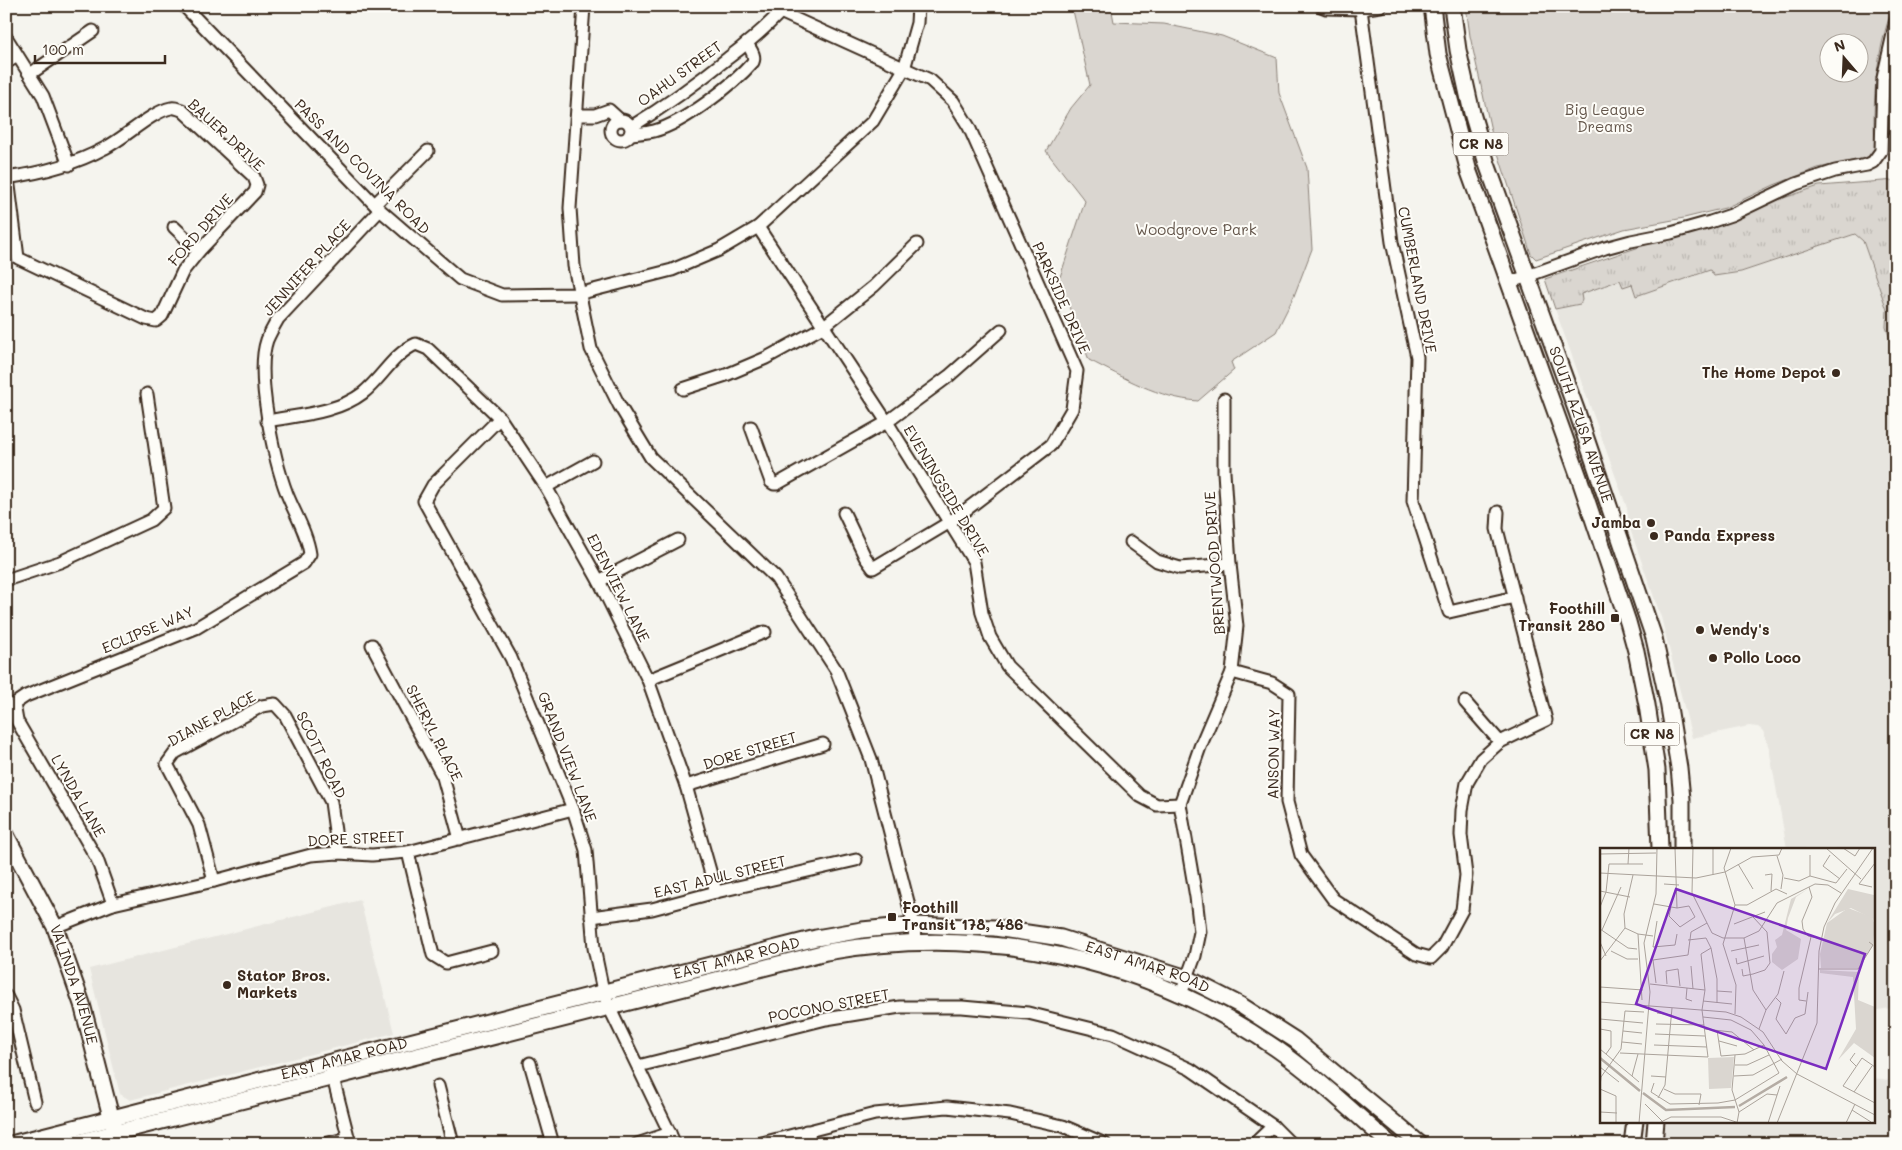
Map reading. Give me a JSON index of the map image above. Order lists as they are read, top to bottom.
{
  "streets": {
    "main road": [
      "CR N8",
      "SOUTH AZUSA AVENUE",
      "EAST AMAR ROAD",
      "VALINDA AVENUE"
    ],
    "street": [
      "OAHU STREET",
      "BAUER DRIVE",
      "PASS AND COVINA ROAD",
      "FORD DRIVE",
      "JENNIFER PLACE",
      "CUMBERLAND DRIVE",
      "PARKSIDE DRIVE",
      "EVENINGSIDE DRIVE",
      "BRENTWOOD DRIVE",
      "EDENVIEW LANE",
      "ECLIPSE WAY",
      "DIANE PLACE",
      "SHERYL PLACE",
      "DORE STREET",
      "ANSON WAY",
      "SCOTT ROAD",
      "GRAND VIEW LANE",
      "LYNDA LANE",
      "EAST ADUL STREET",
      "POCONO STREET"
    ]
  },
  "crossings": [
    ["OAHU STREET", "PARKSIDE DRIVE"],
    ["BAUER DRIVE", "FORD DRIVE"],
    ["PASS AND COVINA ROAD", "JENNIFER PLACE"],
    ["PASS AND COVINA ROAD", "PARKSIDE DRIVE"],
    ["PASS AND COVINA ROAD", "EVENINGSIDE DRIVE"],
    ["JENNIFER PLACE", "EDENVIEW LANE"],
    ["JENNIFER PLACE", "ECLIPSE WAY"],
    ["PARKSIDE DRIVE", "EVENINGSIDE DRIVE"],
    ["EVENINGSIDE DRIVE", "BRENTWOOD DRIVE"],
    ["BRENTWOOD DRIVE", "ANSON WAY"],
    ["EDENVIEW LANE", "DORE STREET"],
    ["EDENVIEW LANE", "GRAND VIEW LANE"],
    ["EDENVIEW LANE", "EAST ADUL STREET"],
    ["ECLIPSE WAY", "LYNDA LANE"],
    ["DIANE PLACE", "DORE STREET"],
    ["DIANE PLACE", "SCOTT ROAD"],
    ["SHERYL PLACE", "DORE STREET"],
    ["DORE STREET", "SCOTT ROAD"],
    ["DORE STREET", "GRAND VIEW LANE"],
    ["DORE STREET", "LYNDA LANE"],
    ["DORE STREET", "VALINDA AVENUE"],
    ["GRAND VIEW LANE", "EAST ADUL STREET"],
    ["GRAND VIEW LANE", "EAST AMAR ROAD"],
    ["GRAND VIEW LANE", "POCONO STREET"],
    ["EAST AMAR ROAD", "VALINDA AVENUE"]
  ],
  "parks": ["Big League Dreams", "Woodgrove Park"],
  "places": {
    "other": [
      "The Home Depot",
      "Jamba",
      "Panda Express",
      "Wendy's",
      "Pollo Loco",
      "Stator Bros. Markets"
    ],
    "transit": ["Foothill Transit 280", "Foothill Transit 178, 486"]
  },
  "scale_bar": "100 m",
  "north": "top"
}
